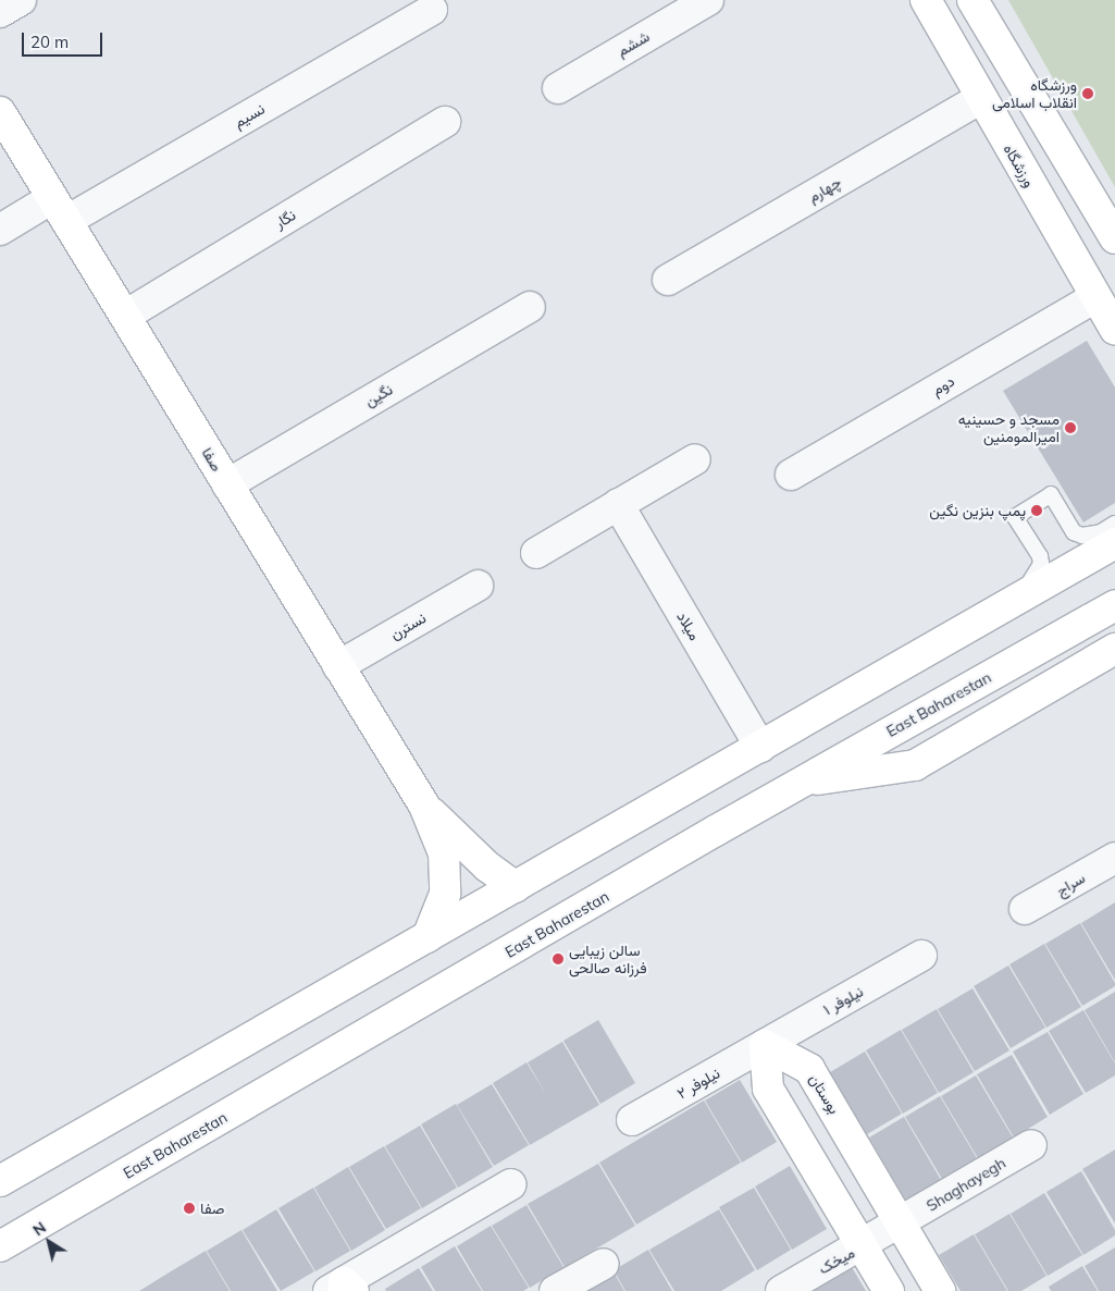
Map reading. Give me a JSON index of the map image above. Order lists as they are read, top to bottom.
{
  "streets": {
    "main road": [
      "ورزشگاه",
      "صفا",
      "East Baharestan",
      "بوستان"
    ],
    "street": [
      "ششم",
      "نسیم",
      "چهارم",
      "نگار",
      "دوم",
      "نگین",
      "نسترن",
      "میلاد",
      "سراج",
      "نیلوفر ۱",
      "نیلوفر ۲",
      "Shaghayegh",
      "میخک"
    ]
  },
  "crossings": [
    ["نسیم", "صفا"],
    ["ورزشگاه", "چهارم"],
    ["ورزشگاه", "دوم"],
    ["نگار", "صفا"],
    ["نگین", "صفا"],
    ["صفا", "نسترن"],
    ["نیلوفر ۱", "نیلوفر ۲"],
    ["نیلوفر ۱", "بوستان"],
    ["نیلوفر ۲", "بوستان"],
    ["بوستان", "Shaghayegh"],
    ["Shaghayegh", "میخک"]
  ],
  "places": [
    "ورزشگاه انقلاب اسلامی",
    "مسجد و حسینیه امیرالمومنین",
    "پمپ بنزین نگین",
    "سالن زیبایی فرزانه صالحی",
    "صفا"
  ],
  "scale_bar": "20 m",
  "north": "top left"
}
